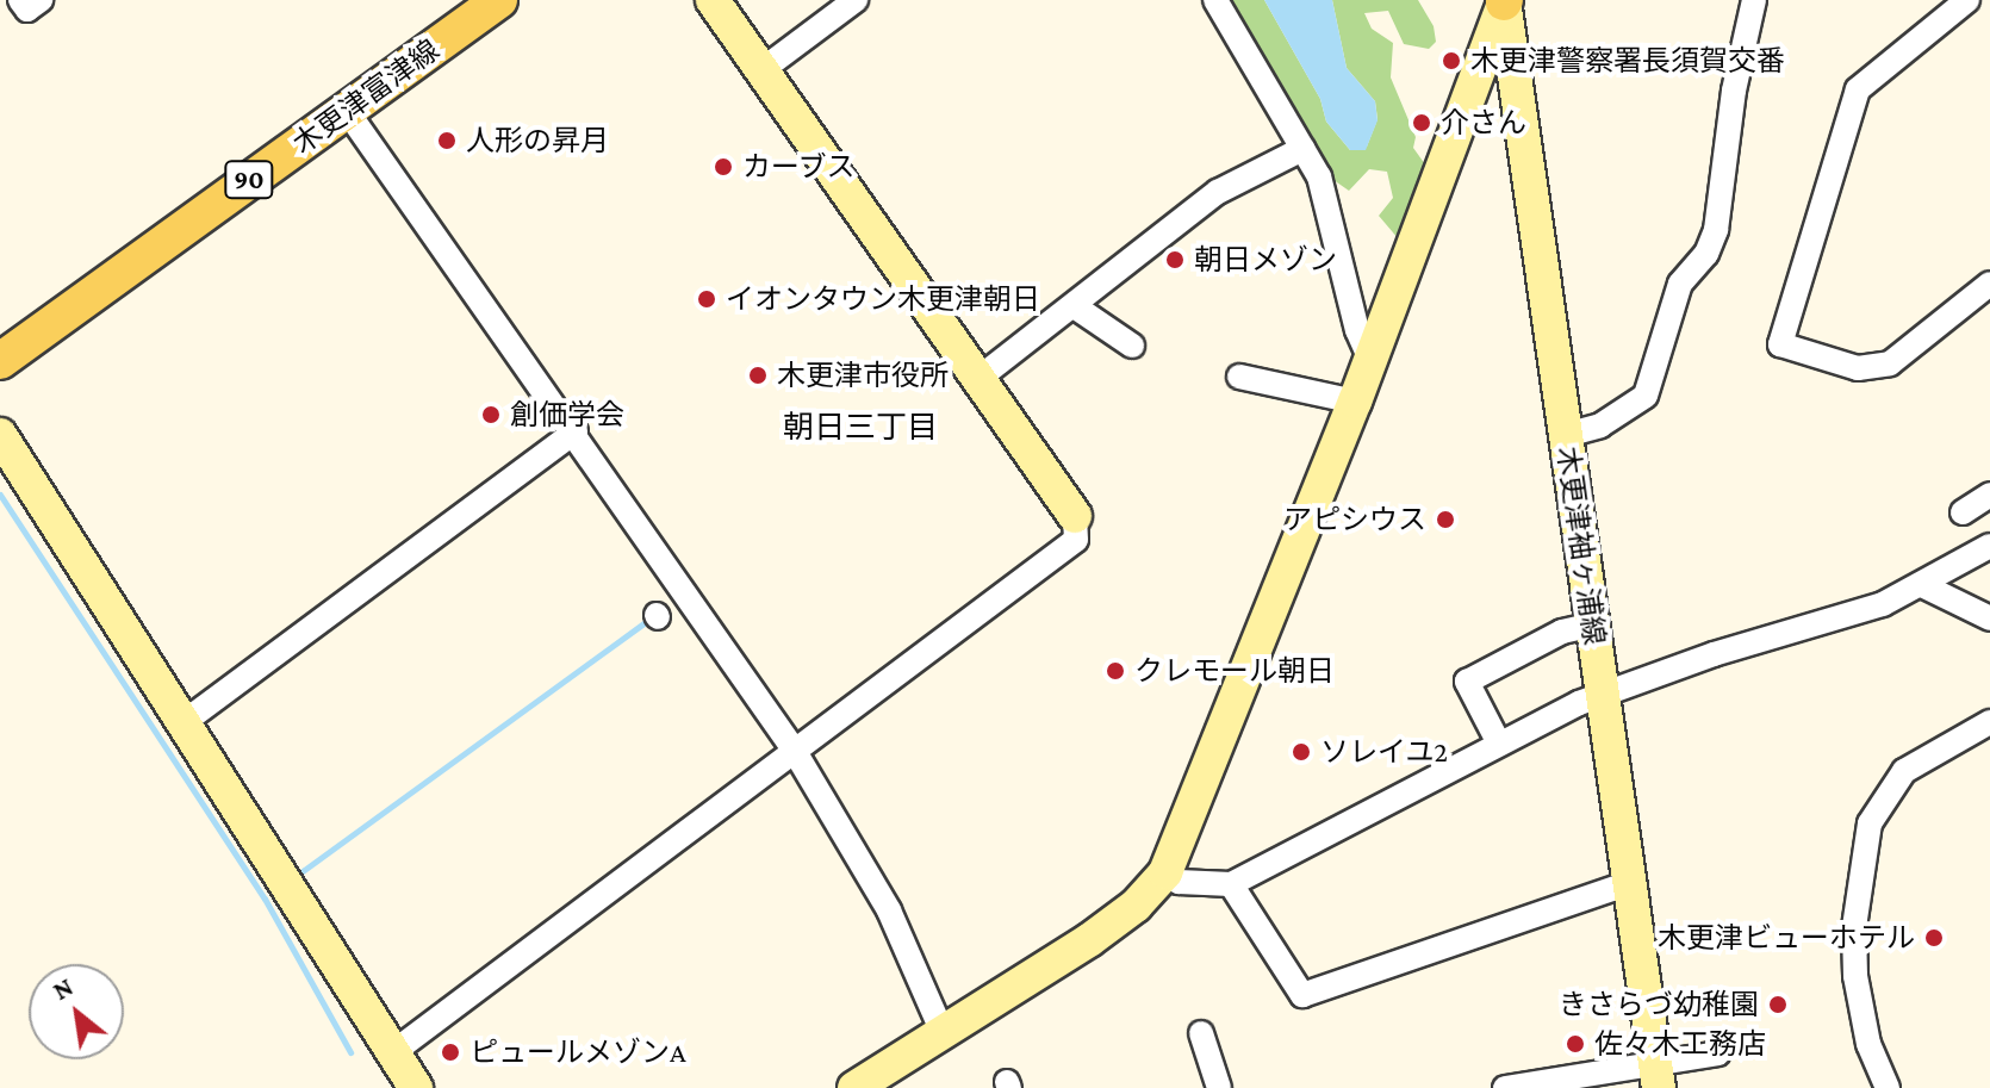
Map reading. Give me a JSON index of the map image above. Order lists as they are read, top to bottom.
{
  "streets": {
    "main road": ["木更津富津線", "90"],
    "street": ["木更津袖ヶ浦線"]
  },
  "districts": ["朝日三丁目"],
  "places": [
    "木更津警察署長須賀交番",
    "介さん",
    "人形の昇月",
    "カーブス",
    "朝日メゾン",
    "イオンタウン木更津朝日",
    "木更津市役所",
    "創価学会",
    "アピシウス",
    "クレモール朝日",
    "ソレイユ2",
    "木更津ビューホテル",
    "きさらづ幼稚園",
    "佐々木工務店",
    "ピュールメゾンA"
  ],
  "north": "top left"
}
